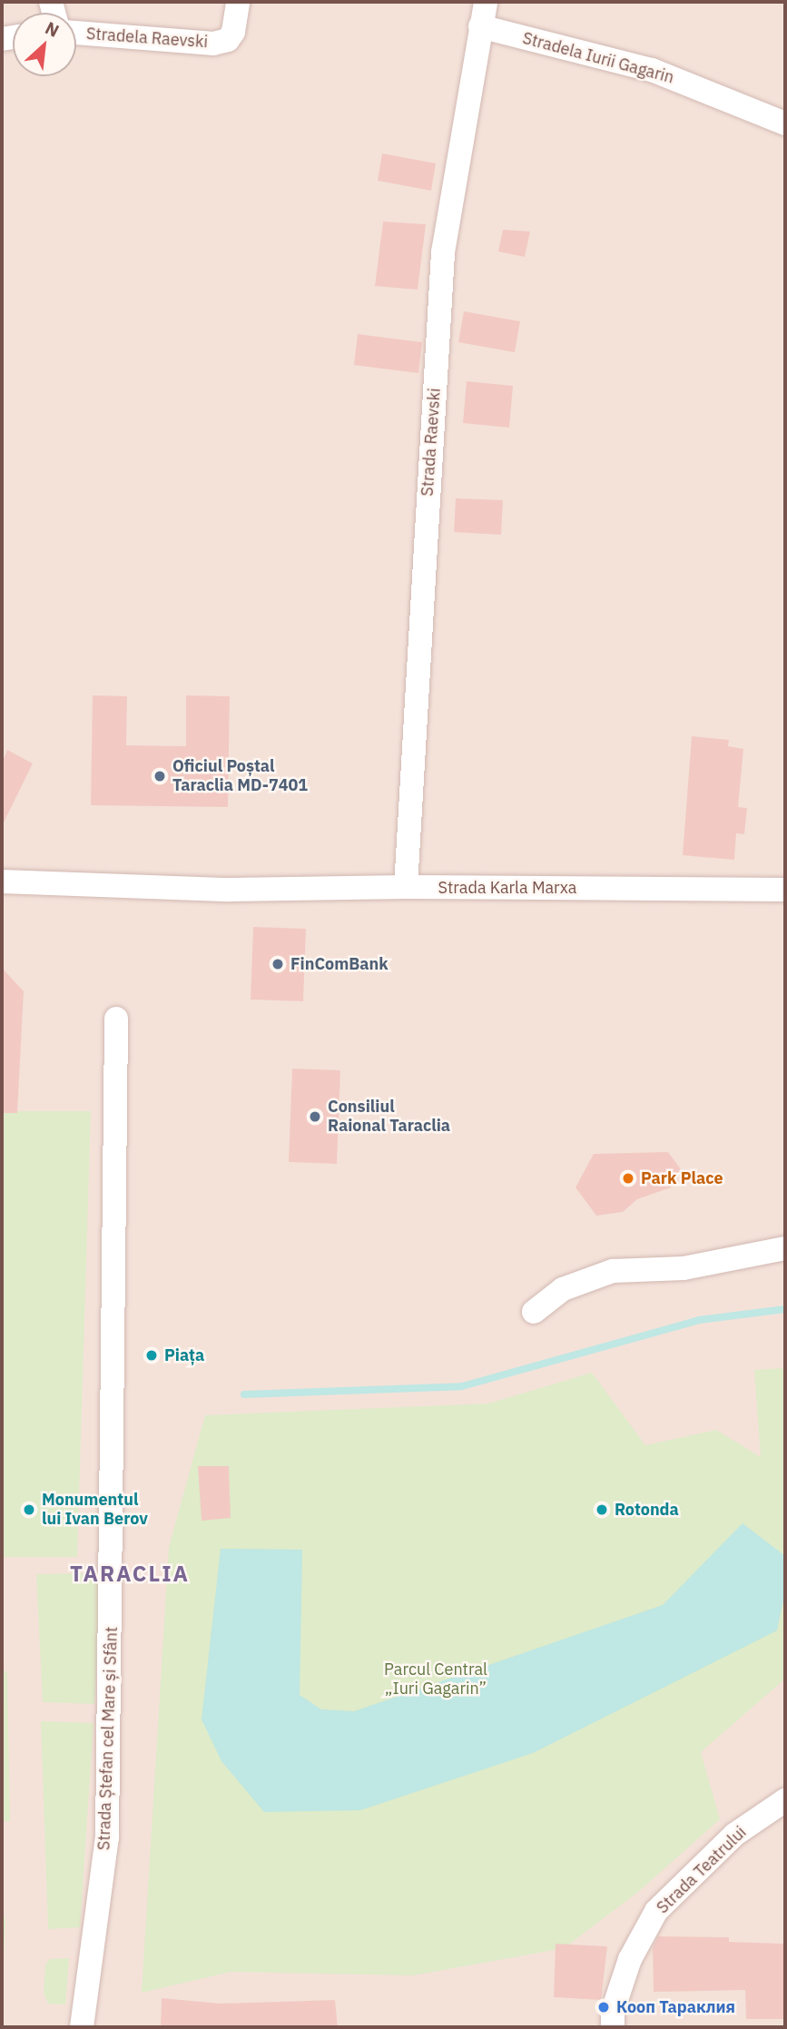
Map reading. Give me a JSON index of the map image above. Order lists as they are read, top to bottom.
{
  "streets": {
    "street": [
      "Stradela Raevski",
      "Stradela Iurii Gagarin",
      "Strada Raevski",
      "Strada Karla Marxa",
      "Strada Ștefan cel Mare și Sfânt",
      "Strada Teatrului"
    ]
  },
  "crossings": [
    ["Stradela Iurii Gagarin", "Strada Raevski"],
    ["Strada Raevski", "Strada Karla Marxa"]
  ],
  "districts": ["TARACLIA"],
  "parks": ["Parcul Central „Iuri Gagarin”"],
  "places": [
    "Oficiul Poștal Taraclia MD-7401",
    "FinComBank",
    "Consiliul Raional Taraclia",
    "Park Place",
    "Piața",
    "Monumentul lui Ivan Berov",
    "Rotonda",
    "Кооп Тараклия"
  ],
  "north": "top right"
}
